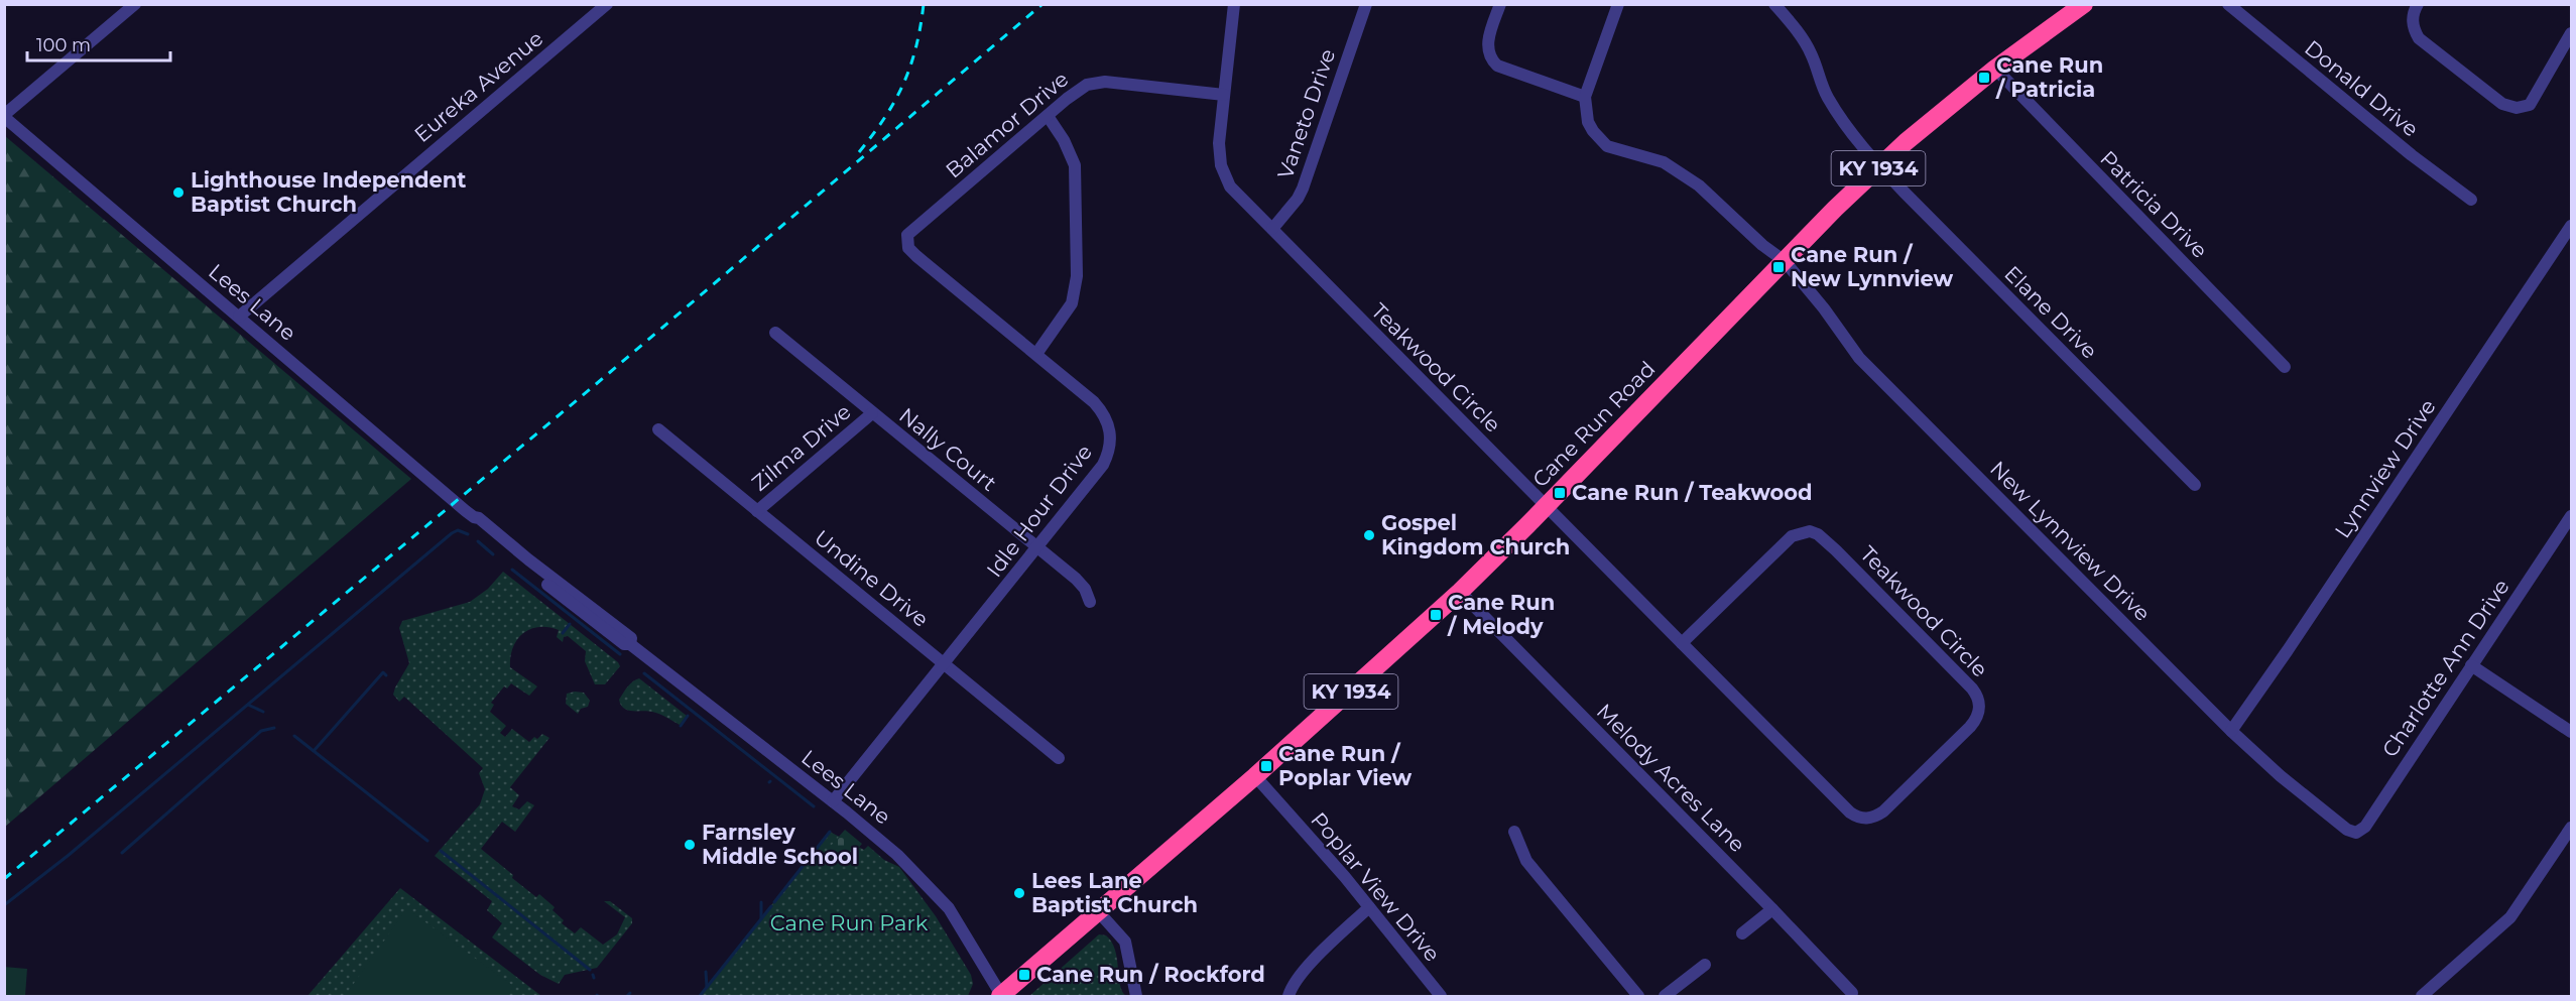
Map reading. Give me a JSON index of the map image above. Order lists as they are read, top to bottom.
{
  "streets": {
    "highway": ["KY 1934", "Cane Run Road"],
    "street": [
      "Eureka Avenue",
      "Donald Drive",
      "Vaneto Drive",
      "Balamor Drive",
      "Patricia Drive",
      "Lees Lane",
      "Elane Drive",
      "Teakwood Circle",
      "Zilma Drive",
      "Nally Court",
      "Lynnview Drive",
      "Idle Hour Drive",
      "New Lynnview Drive",
      "Undine Drive",
      "Charlotte Ann Drive",
      "Melody Acres Lane",
      "Poplar View Drive"
    ]
  },
  "crossings": [
    ["Eureka Avenue", "Lees Lane"],
    ["Vaneto Drive", "Teakwood Circle"],
    ["Balamor Drive", "Teakwood Circle"],
    ["Balamor Drive", "Idle Hour Drive"],
    ["Patricia Drive", "Cane Run Road"],
    ["Lees Lane", "Cane Run Road"],
    ["Lees Lane", "Idle Hour Drive"],
    ["Elane Drive", "Cane Run Road"],
    ["Teakwood Circle", "Cane Run Road"],
    ["Cane Run Road", "New Lynnview Drive"],
    ["Cane Run Road", "Melody Acres Lane"],
    ["Cane Run Road", "Poplar View Drive"],
    ["Zilma Drive", "Nally Court"],
    ["Zilma Drive", "Undine Drive"],
    ["Nally Court", "Idle Hour Drive"],
    ["Lynnview Drive", "New Lynnview Drive"],
    ["Idle Hour Drive", "Undine Drive"],
    ["New Lynnview Drive", "Charlotte Ann Drive"]
  ],
  "parks": ["Cane Run Park"],
  "places": {
    "transit": [
      "Cane Run / Patricia",
      "Cane Run / New Lynnview",
      "Cane Run / Teakwood",
      "Cane Run / Melody",
      "Cane Run / Poplar View",
      "Cane Run / Rockford"
    ],
    "other": [
      "Lighthouse Independent Baptist Church",
      "Gospel Kingdom Church",
      "Farnsley Middle School",
      "Lees Lane Baptist Church"
    ]
  },
  "scale_bar": "100 m"
}
